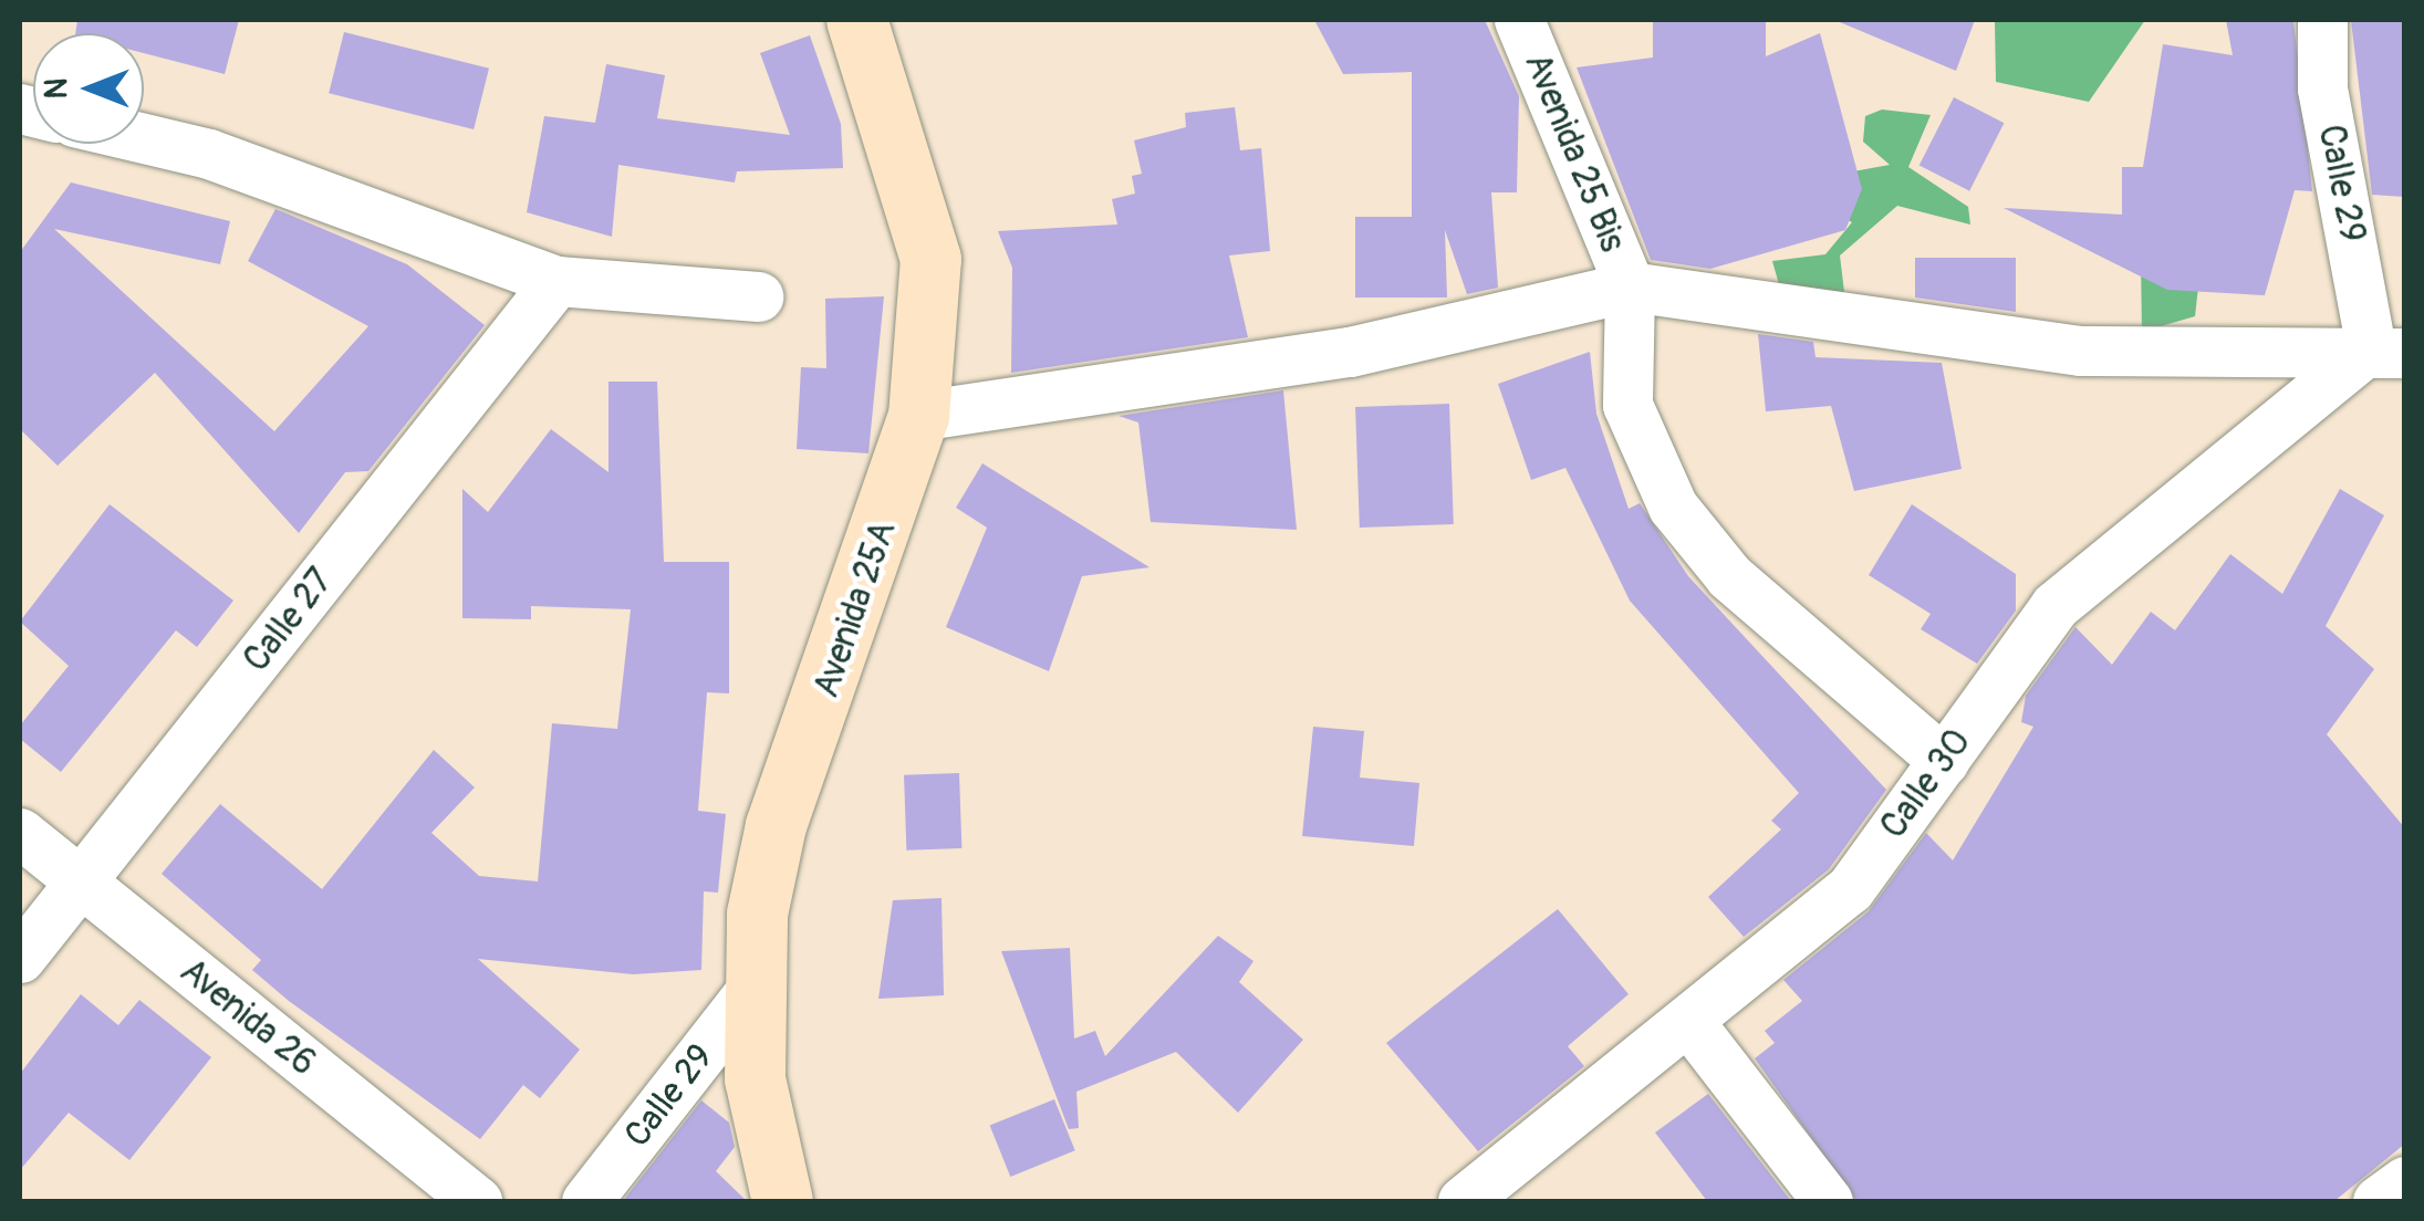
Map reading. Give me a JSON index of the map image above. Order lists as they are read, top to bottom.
{
  "streets": {
    "main road": ["Avenida 25A"],
    "street": [
      "Avenida 25 Bis",
      "Calle 29",
      "Calle 27",
      "Calle 30",
      "Avenida 26"
    ]
  },
  "crossings": [
    ["Calle 29", "Avenida 25A"],
    ["Calle 29", "Calle 30"],
    ["Calle 27", "Avenida 26"]
  ],
  "north": "left"
}
